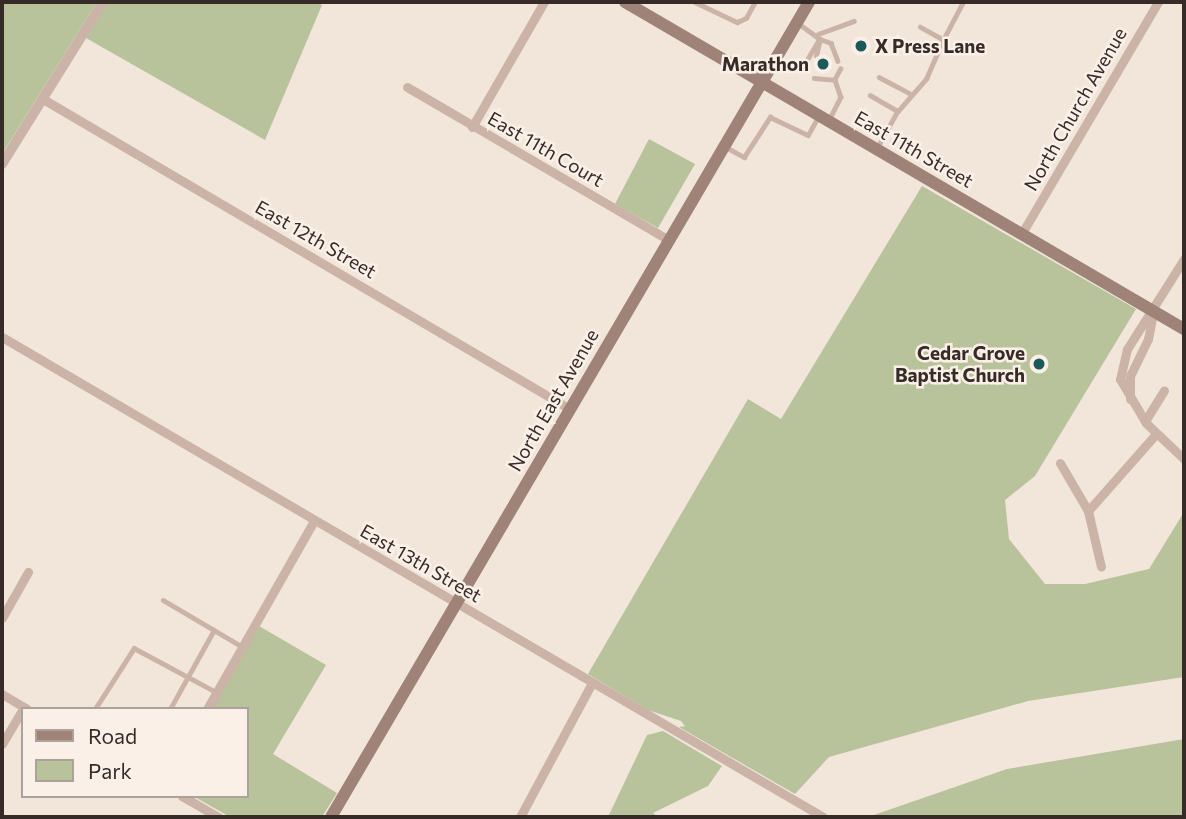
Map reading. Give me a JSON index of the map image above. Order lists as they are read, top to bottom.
{
  "streets": {
    "main road": ["East 11th Street", "North East Avenue"],
    "street": [
      "North Church Avenue",
      "East 11th Court",
      "East 12th Street",
      "East 13th Street"
    ]
  },
  "crossings": [
    ["North Church Avenue", "East 11th Street"],
    ["East 11th Court", "North East Avenue"],
    ["East 11th Street", "North East Avenue"],
    ["East 12th Street", "North East Avenue"],
    ["North East Avenue", "East 13th Street"]
  ],
  "places": ["X Press Lane", "Marathon", "Cedar Grove Baptist Church"],
  "legend": ["Road", "Park"]
}
